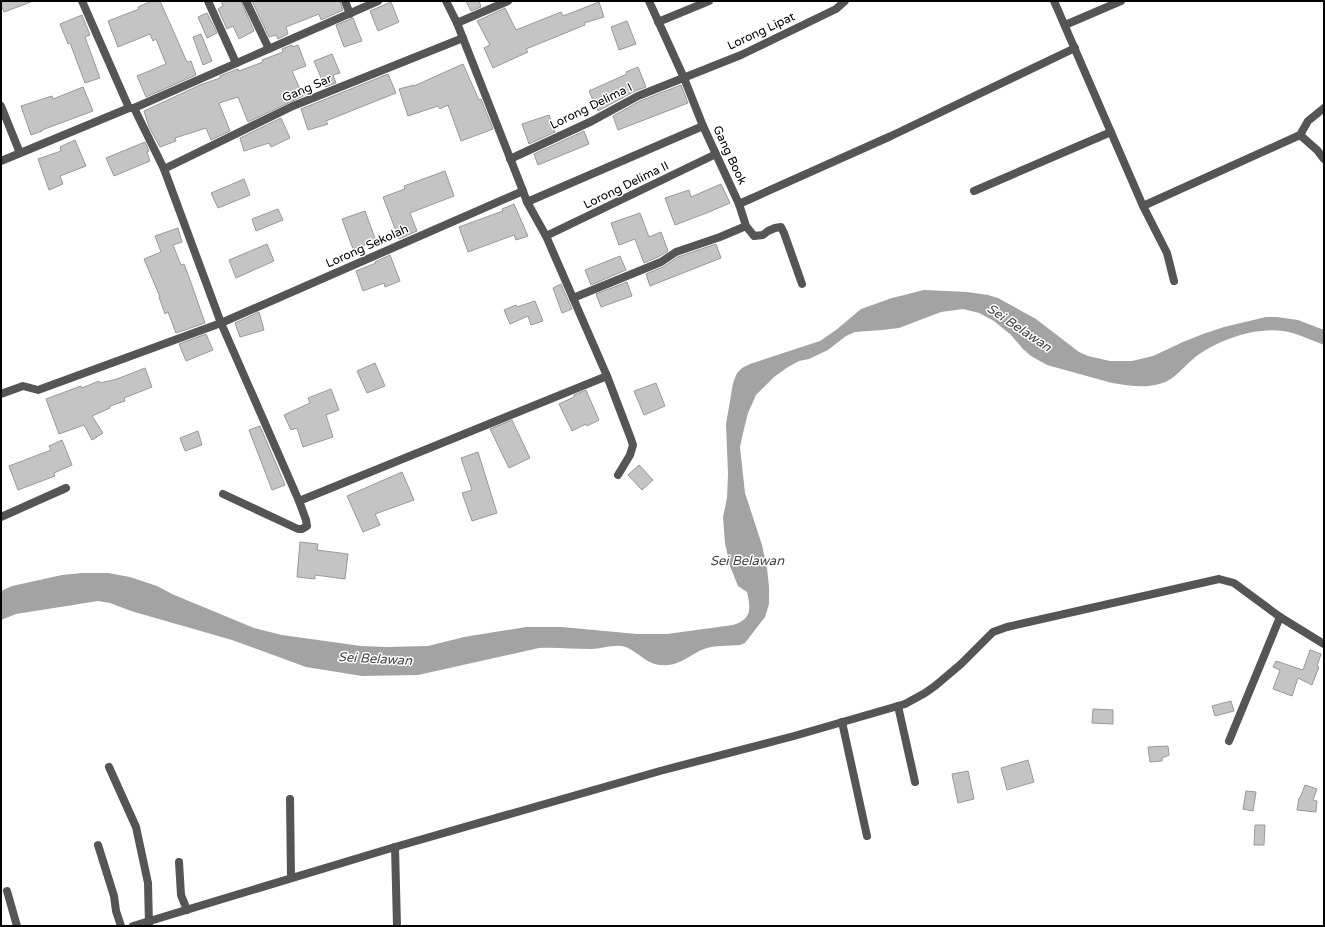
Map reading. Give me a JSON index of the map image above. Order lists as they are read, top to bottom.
{
  "streets": {
    "street": [
      "Lorong Lipat",
      "Gang Sar",
      "Lorong Delima I",
      "Gang Book",
      "Lorong Delima II",
      "Lorong Sekolah"
    ]
  },
  "crossings": [
    ["Lorong Lipat", "Lorong Delima I"],
    ["Lorong Lipat", "Gang Book"],
    ["Lorong Delima I", "Gang Book"],
    ["Gang Book", "Lorong Delima II"]
  ],
  "water": ["Sei Belawan"]
}
